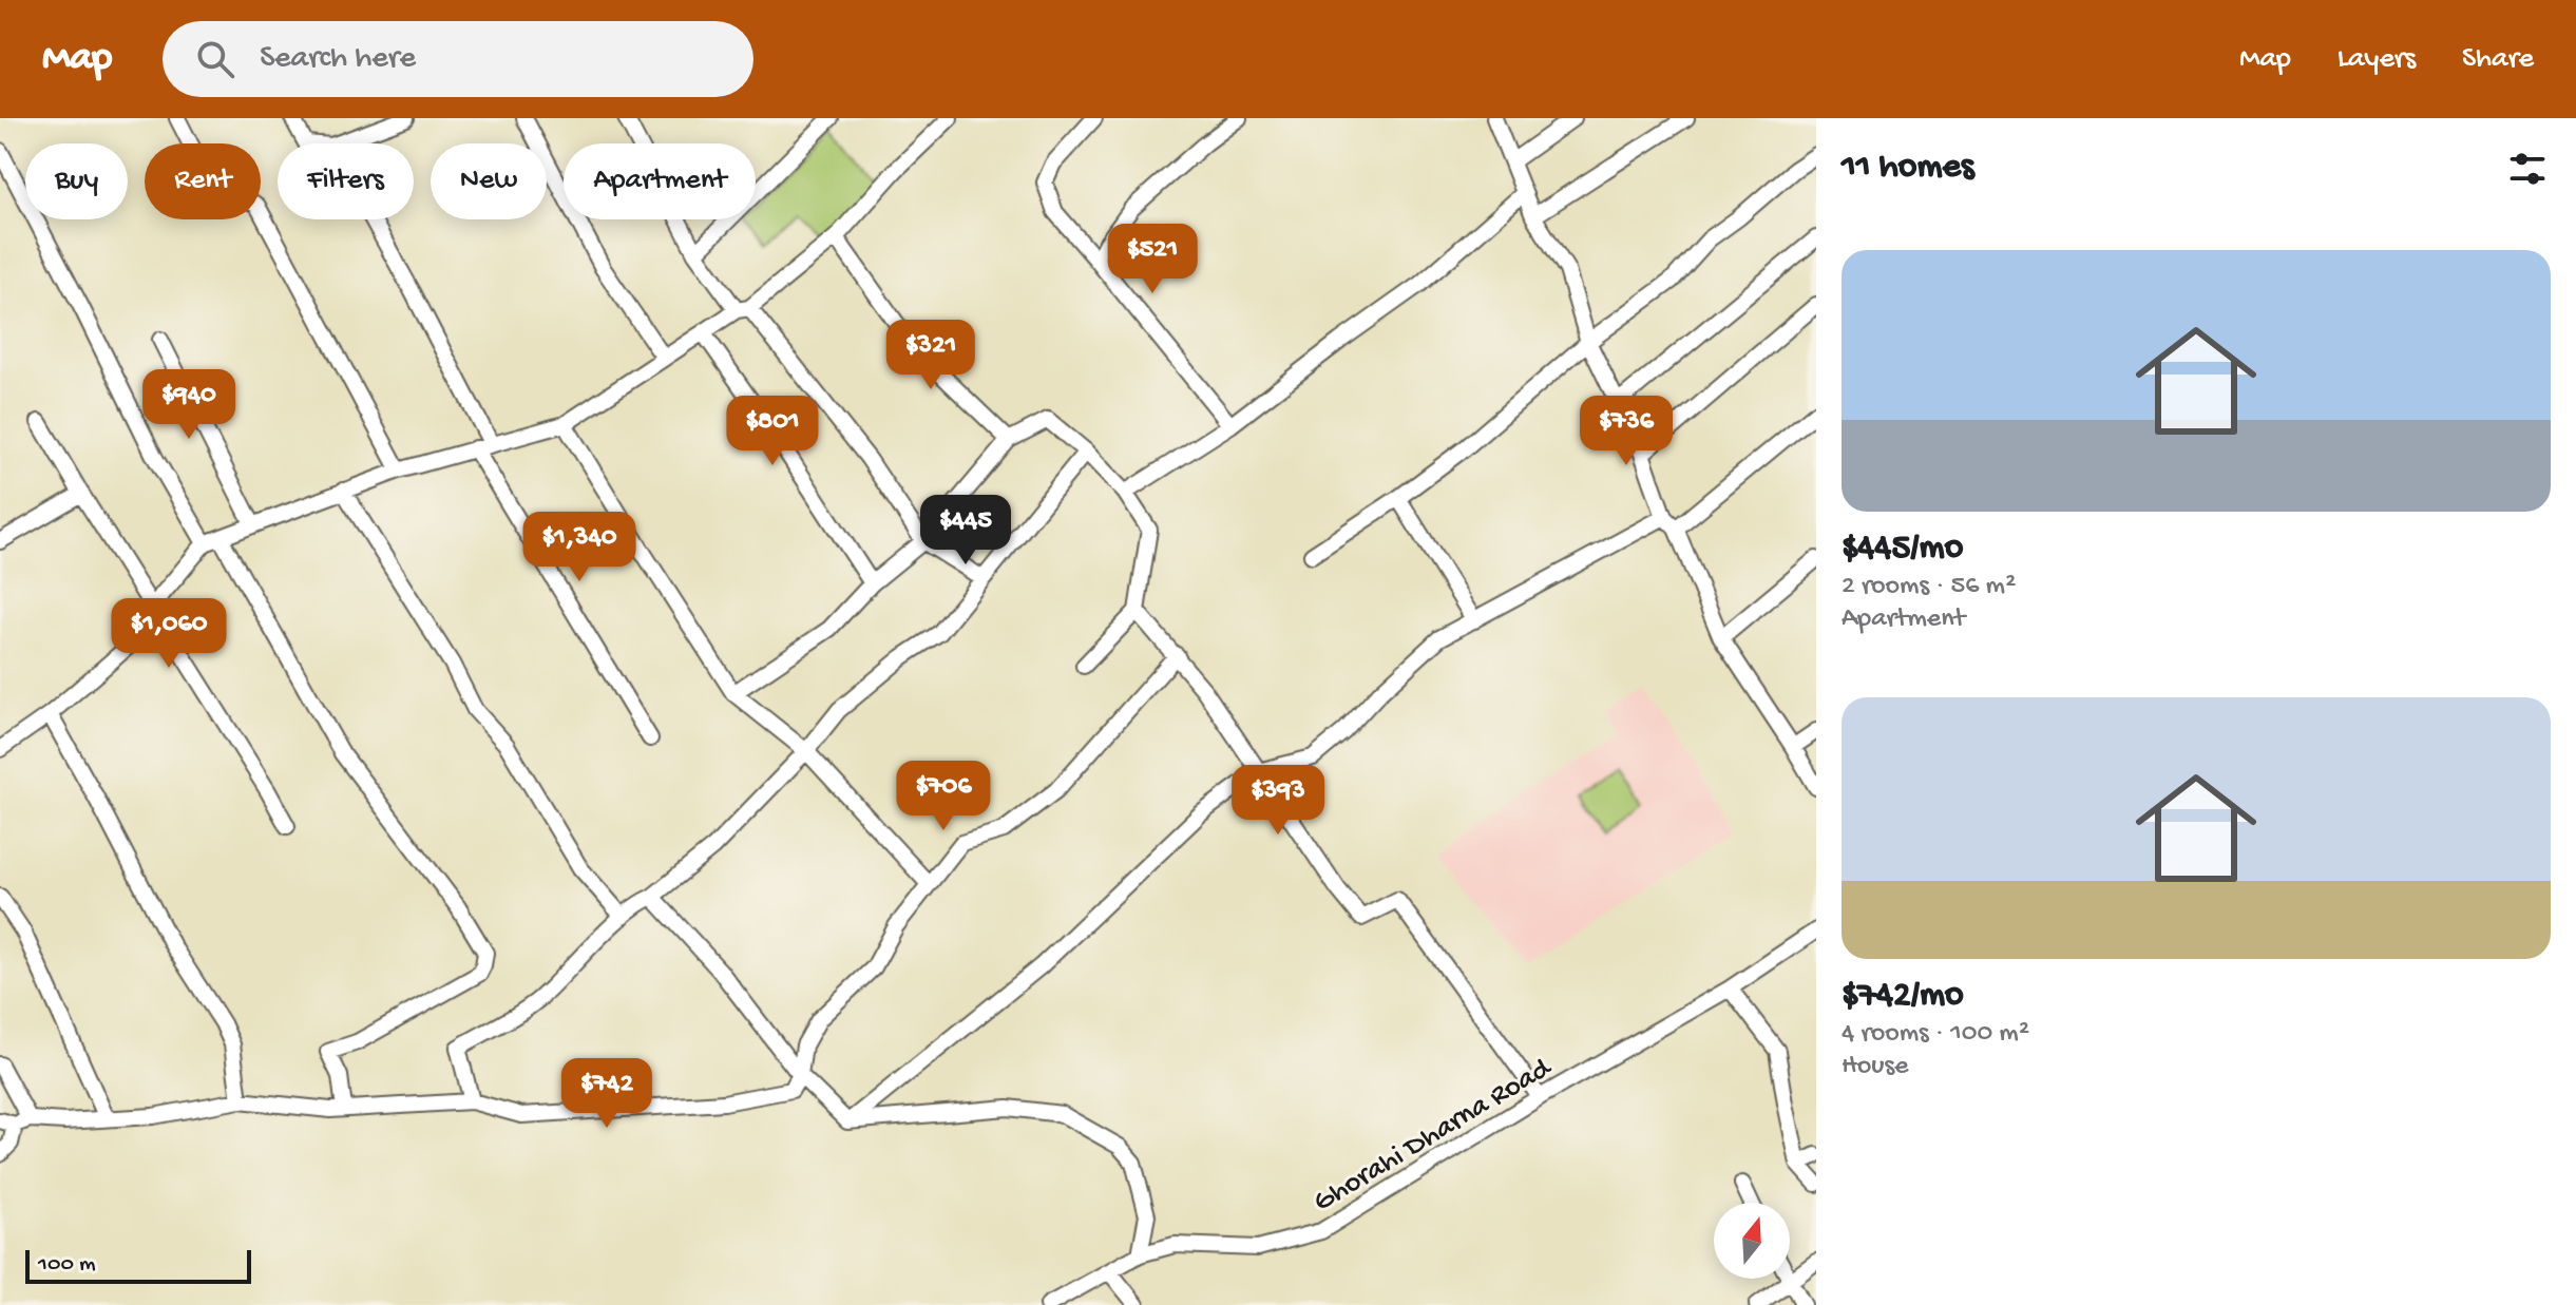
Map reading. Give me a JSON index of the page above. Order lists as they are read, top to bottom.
{
  "streets": {
    "street": ["Ghorahi Dharna Road"]
  },
  "scale_bar": "100 m",
  "north": "top",
  "page": {
    "header": "Map",
    "search": "Search here",
    "nav": ["Map", "Layers", "Share"],
    "heading": "11 homes",
    "chip": [
      "Buy",
      "Rent",
      "Filters",
      "New",
      "Apartment"
    ],
    "list": [
      {
        "name": "$445/mo",
        "note": "2 rooms · 56 m² · Apartment"
      },
      {
        "name": "$742/mo",
        "note": "4 rooms · 100 m² · House"
      }
    ],
    "price": [
      "$521",
      "$321",
      "$940",
      "$801",
      "$736",
      "$445",
      "$1,340",
      "$1,060",
      "$706",
      "$393",
      "$742"
    ],
    "scale": "100 m"
  }
}
